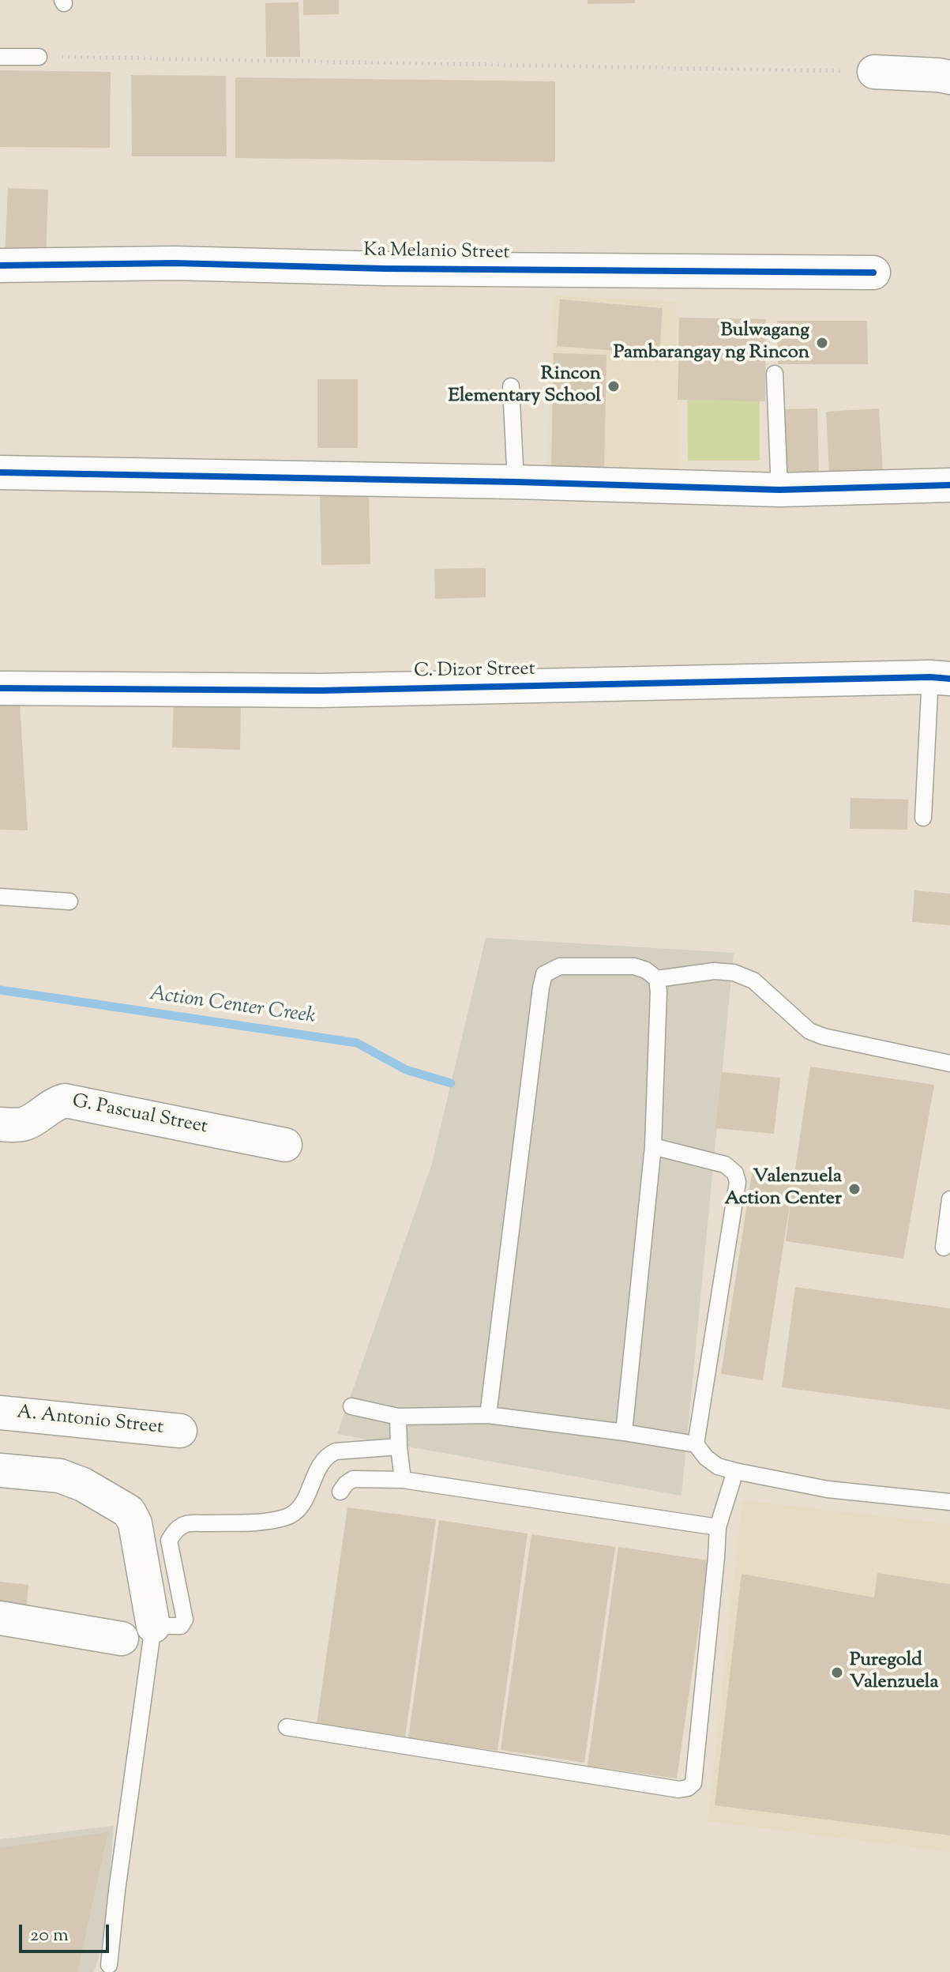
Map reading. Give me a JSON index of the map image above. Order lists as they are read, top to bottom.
{
  "streets": {
    "street": [
      "Ka Melanio Street",
      "C. Dizor Street",
      "G. Pascual Street",
      "A. Antonio Street"
    ]
  },
  "water": ["Action Center Creek"],
  "places": [
    "Bulwagang Pambarangay ng Rincon",
    "Rincon Elementary School",
    "Valenzuela Action Center",
    "Puregold Valenzuela"
  ],
  "scale_bar": "20 m"
}
